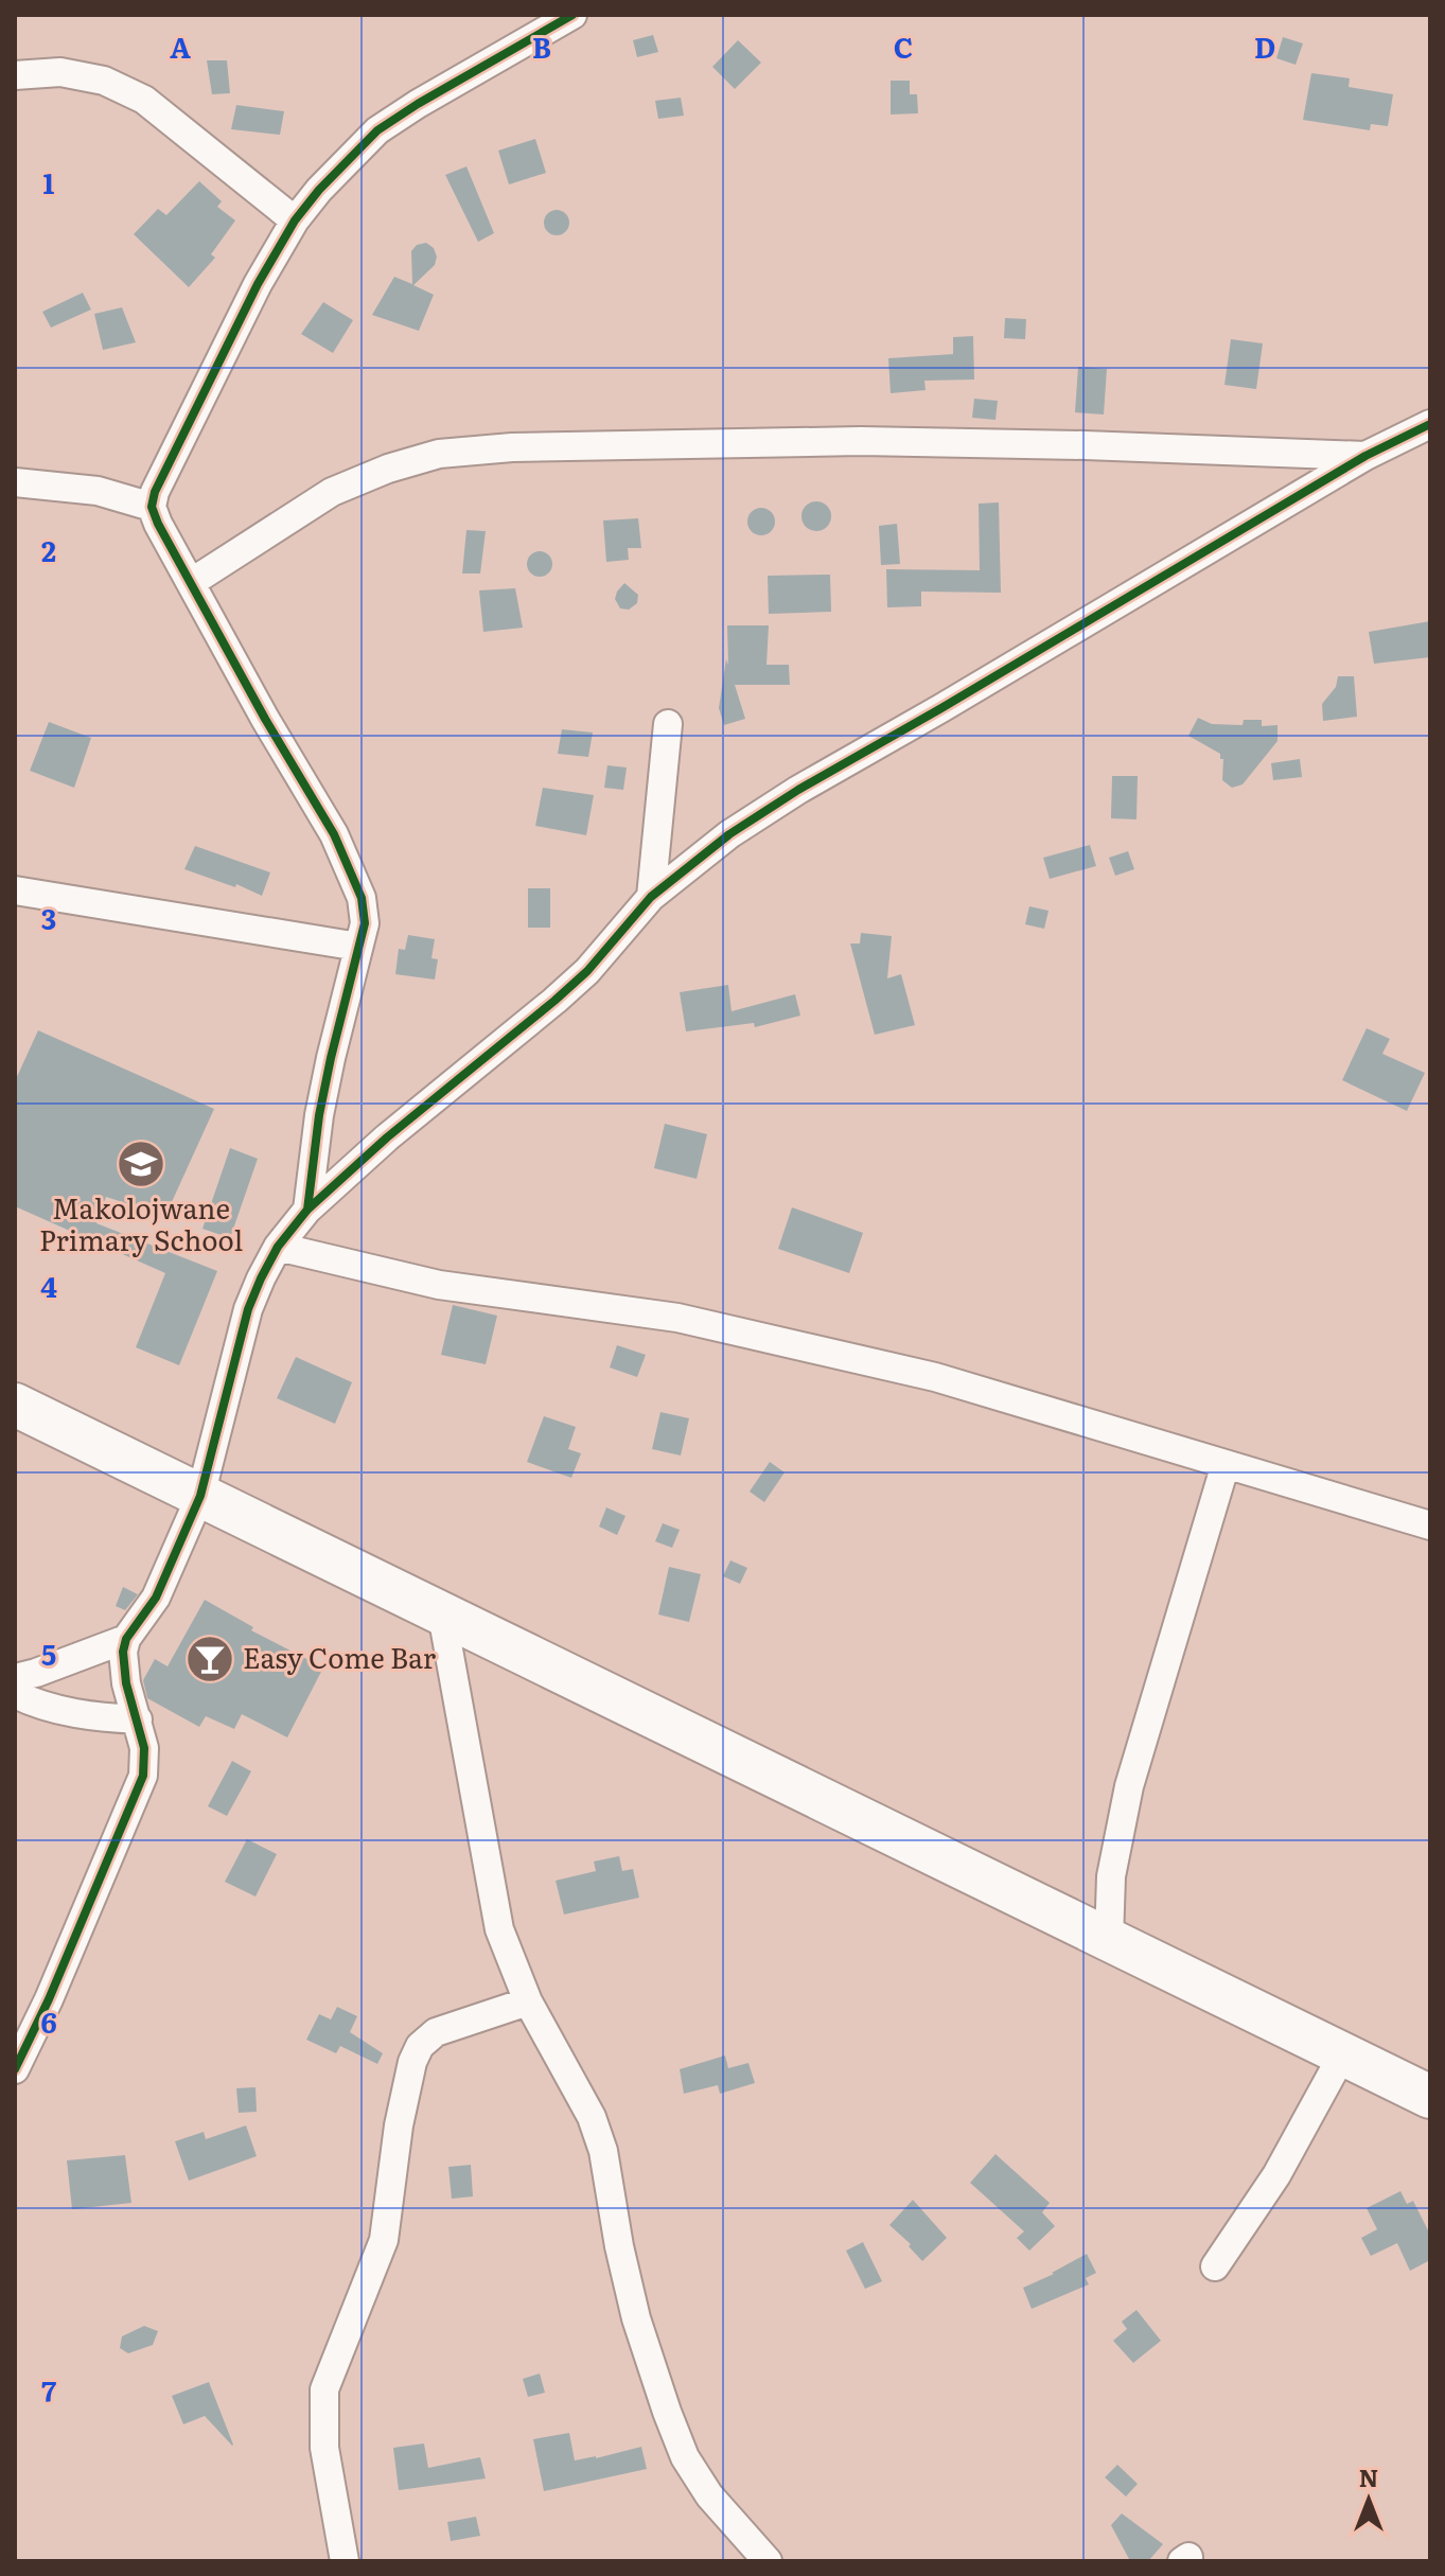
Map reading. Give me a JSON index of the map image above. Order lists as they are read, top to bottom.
{
  "places": {
    "school or university": ["Makolojwane Primary School"],
    "bar": ["Easy Come Bar"]
  },
  "north": "top",
  "grid": {
    "columns": [
      "A",
      "B",
      "C",
      "D"
    ],
    "rows": [
      "1",
      "2",
      "3",
      "4",
      "5",
      "6",
      "7"
    ]
  }
}
